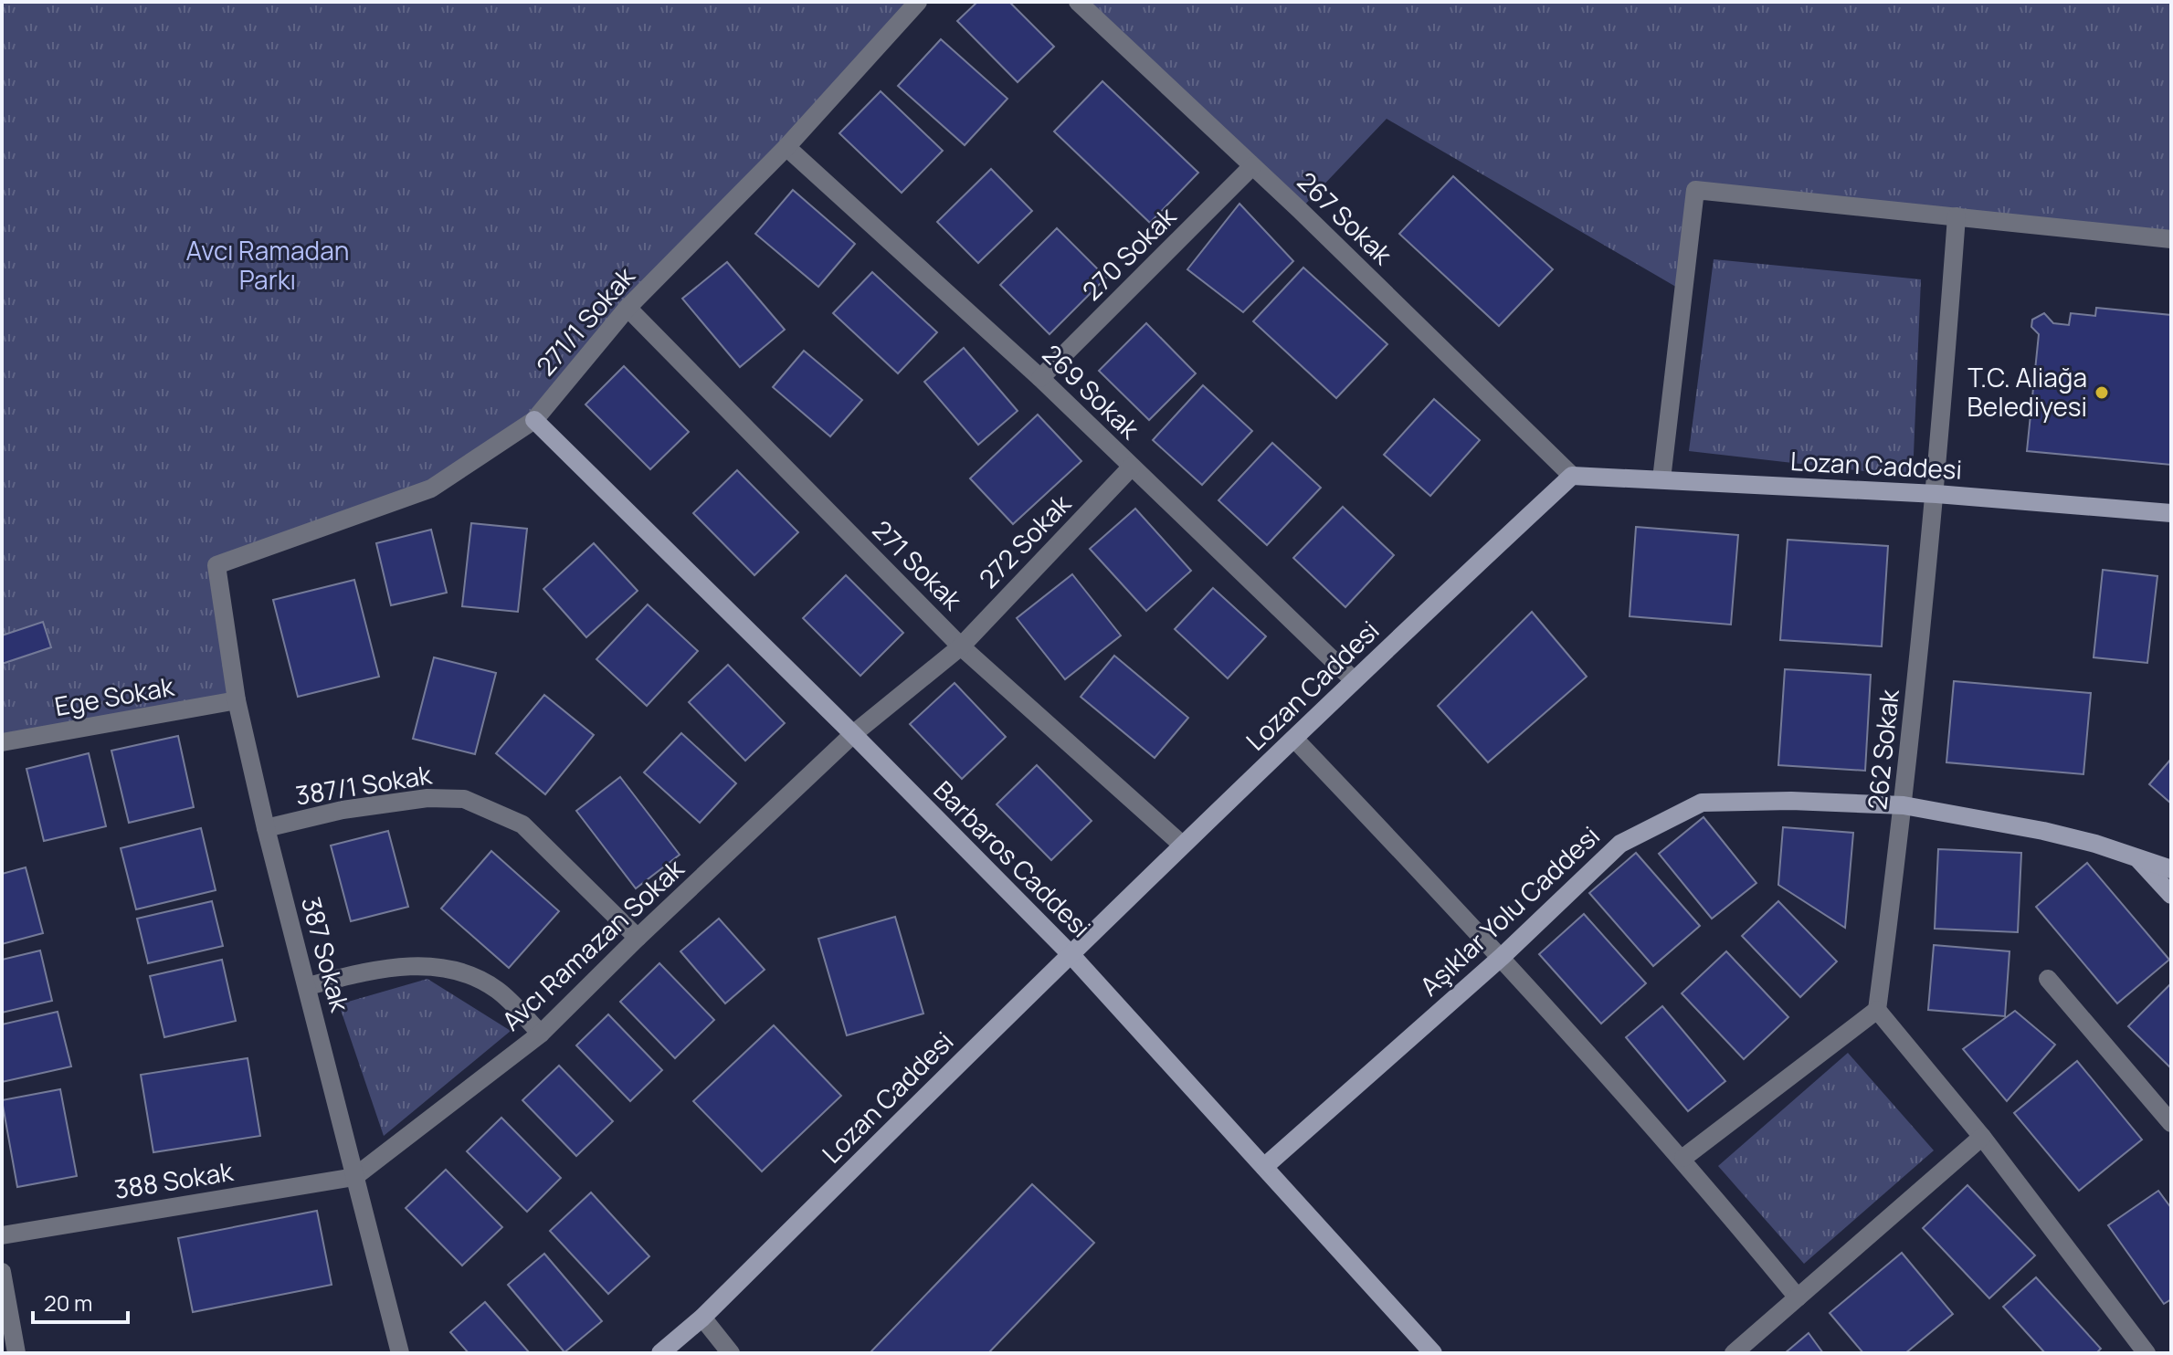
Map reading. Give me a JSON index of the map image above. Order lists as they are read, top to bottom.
{
  "streets": {
    "street": [
      "267 Sokak",
      "270 Sokak",
      "271/1 Sokak",
      "269 Sokak",
      "Lozan Caddesi",
      "272 Sokak",
      "271 Sokak",
      "Ege Sokak",
      "262 Sokak",
      "387/1 Sokak",
      "Barbaros Caddesi",
      "Aşıklar Yolu Caddesi",
      "Avcı Ramazan Sokak",
      "387 Sokak",
      "388 Sokak"
    ]
  },
  "crossings": [
    ["267 Sokak", "270 Sokak"],
    ["267 Sokak", "Lozan Caddesi"],
    ["270 Sokak", "269 Sokak"],
    ["271/1 Sokak", "269 Sokak"],
    ["271/1 Sokak", "271 Sokak"],
    ["271/1 Sokak", "Barbaros Caddesi"],
    ["271/1 Sokak", "387 Sokak"],
    ["269 Sokak", "Lozan Caddesi"],
    ["269 Sokak", "272 Sokak"],
    ["Lozan Caddesi", "271 Sokak"],
    ["Lozan Caddesi", "262 Sokak"],
    ["Lozan Caddesi", "Barbaros Caddesi"],
    ["272 Sokak", "271 Sokak"],
    ["272 Sokak", "Barbaros Caddesi"],
    ["272 Sokak", "Avcı Ramazan Sokak"],
    ["Ege Sokak", "387 Sokak"],
    ["262 Sokak", "Aşıklar Yolu Caddesi"],
    ["387/1 Sokak", "Avcı Ramazan Sokak"],
    ["387/1 Sokak", "387 Sokak"],
    ["Barbaros Caddesi", "Aşıklar Yolu Caddesi"],
    ["Barbaros Caddesi", "Avcı Ramazan Sokak"],
    ["Avcı Ramazan Sokak", "387 Sokak"],
    ["Avcı Ramazan Sokak", "388 Sokak"],
    ["387 Sokak", "388 Sokak"]
  ],
  "parks": ["Avcı Ramadan Parkı"],
  "places": ["T.C. Aliağa Belediyesi"],
  "scale_bar": "20 m"
}
